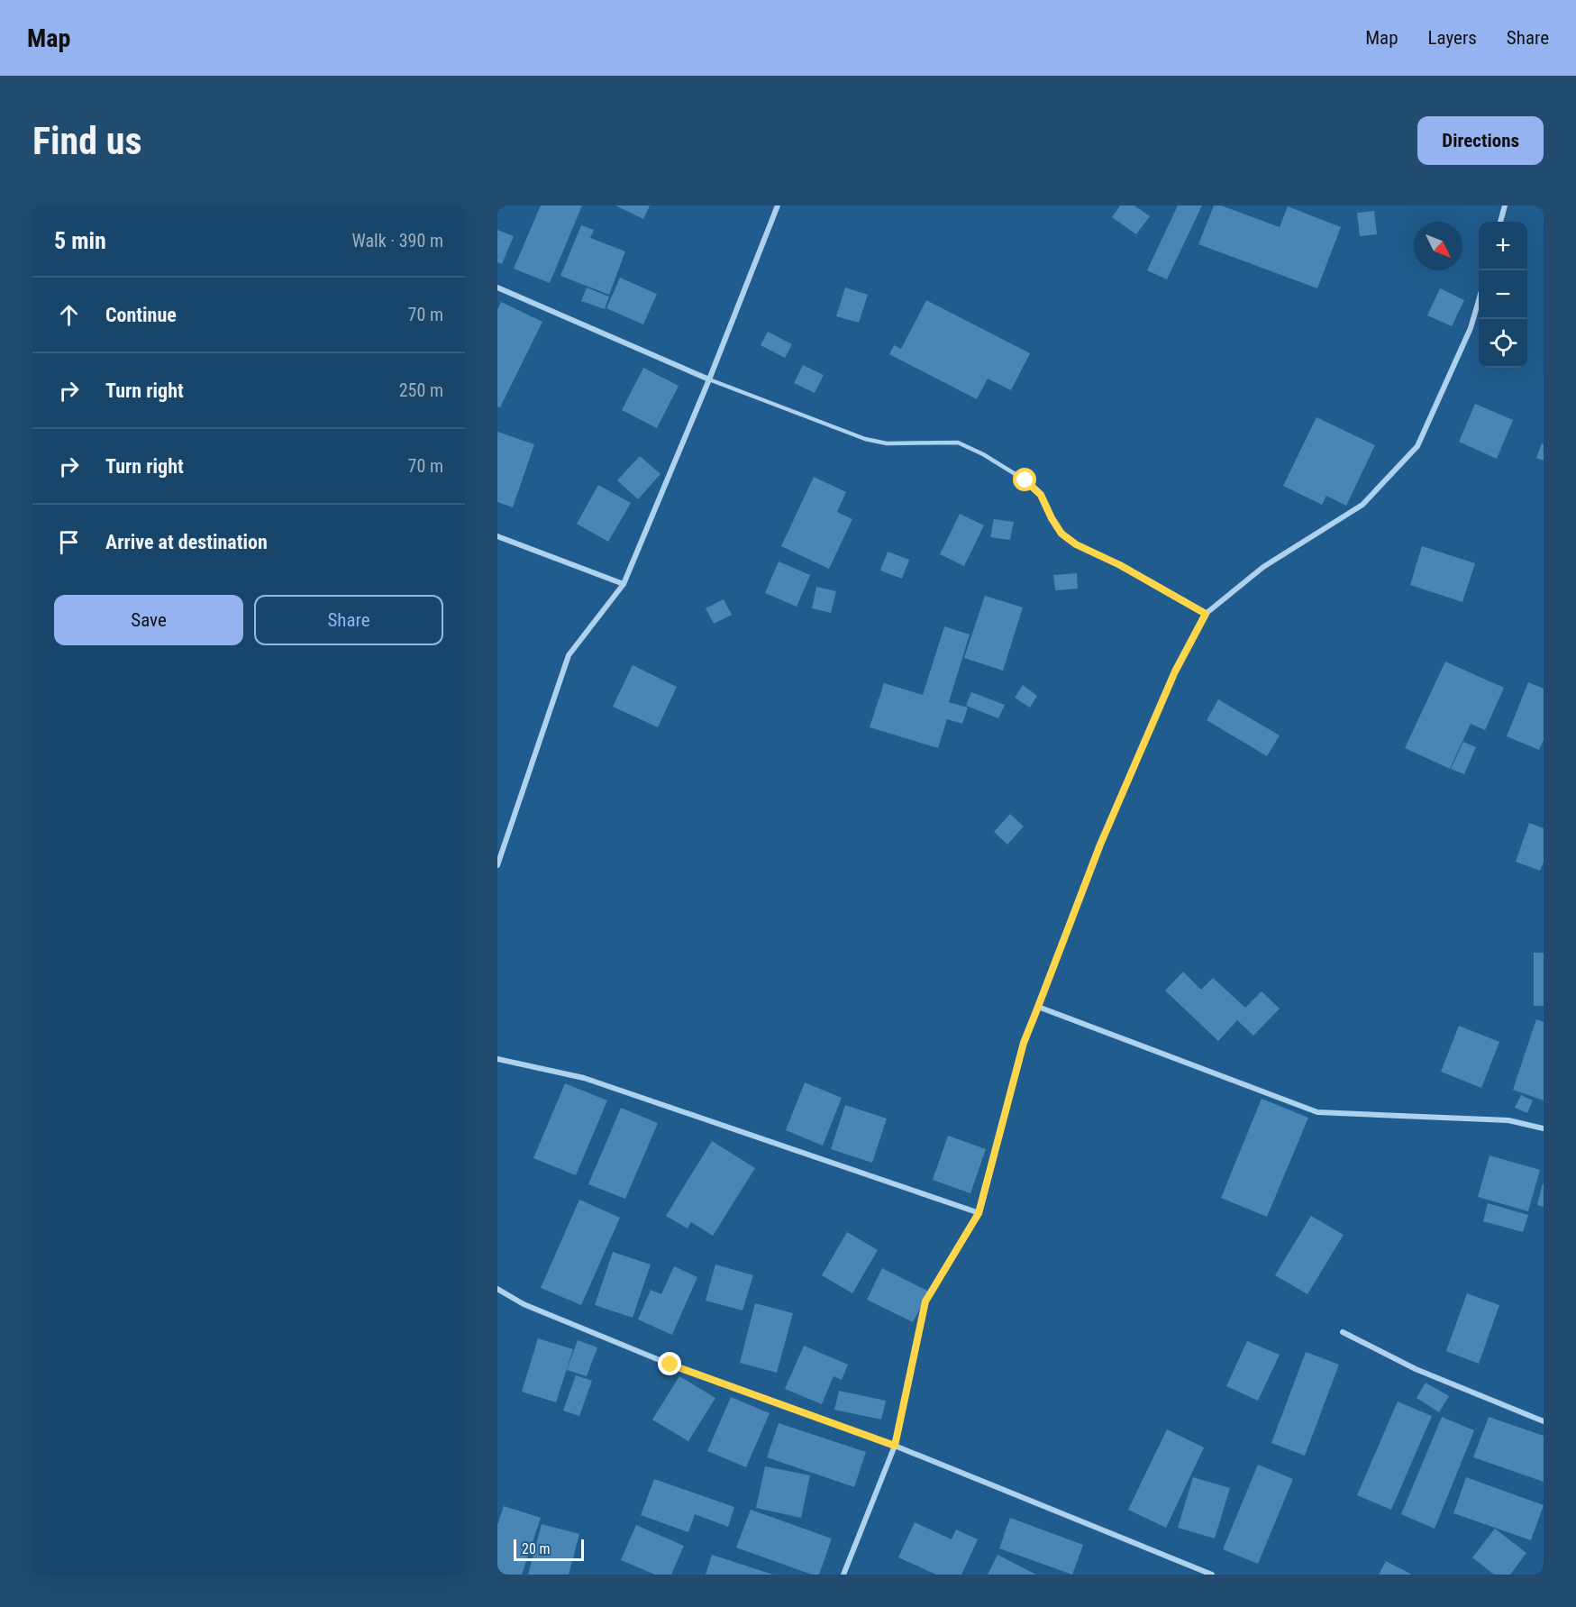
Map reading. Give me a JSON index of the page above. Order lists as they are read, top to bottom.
{
  "scale_bar": "20 m",
  "north": "bottom right",
  "page": {
    "header": "Map",
    "nav": ["Map", "Layers", "Share"],
    "buttons": [
      "Directions",
      ["Save", "Share"]
    ],
    "title": "Find us",
    "heading": ["5 min", "Walk · 390 m"],
    "map_buttons": ["+", "−"],
    "list": [
      ["Continue", "70 m"],
      ["Turn right", "250 m"],
      ["Turn right", "70 m"],
      "Arrive at destination"
    ],
    "scale": "20 m"
  }
}
